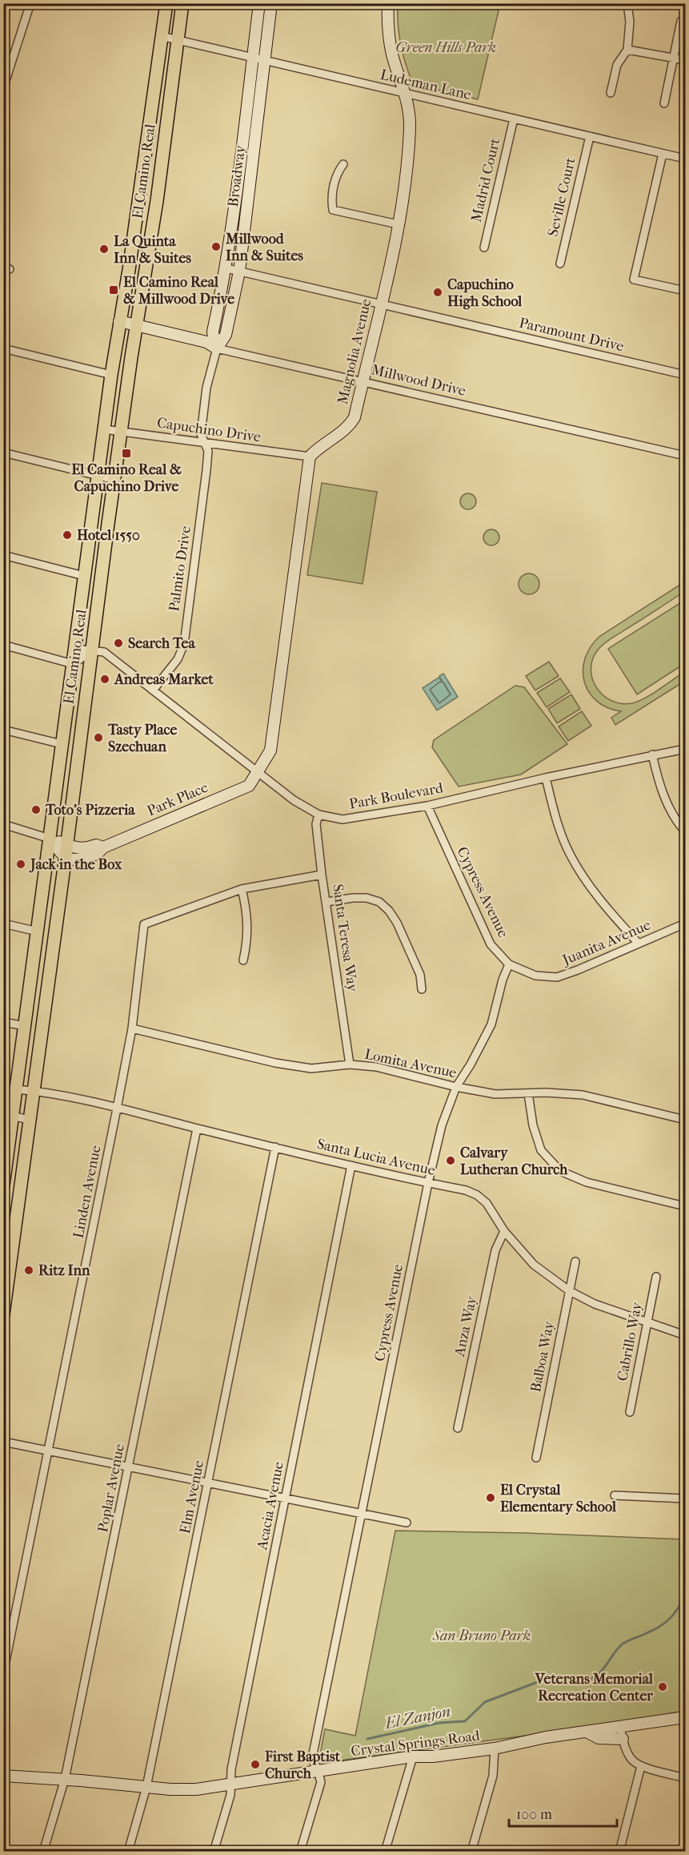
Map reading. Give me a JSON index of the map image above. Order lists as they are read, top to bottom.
{
  "streets": {
    "main road": [
      "El Camino Real",
      "Broadway",
      "Magnolia Avenue",
      "Millwood Drive",
      "Park Place",
      "Crystal Springs Road"
    ],
    "street": [
      "Ludeman Lane",
      "Madrid Court",
      "Seville Court",
      "Paramount Drive",
      "Capuchino Drive",
      "Palmito Drive",
      "Park Boulevard",
      "Cypress Avenue",
      "Santa Teresa Way",
      "Juanita Avenue",
      "Lomita Avenue",
      "Santa Lucia Avenue",
      "Linden Avenue",
      "Anza Way",
      "Cabrillo Way",
      "Balboa Way",
      "Poplar Avenue",
      "Elm Avenue",
      "Acacia Avenue"
    ]
  },
  "crossings": [
    ["Ludeman Lane", "El Camino Real"],
    ["Ludeman Lane", "Broadway"],
    ["Ludeman Lane", "Madrid Court"],
    ["Ludeman Lane", "Seville Court"],
    ["Ludeman Lane", "Magnolia Avenue"],
    ["El Camino Real", "Millwood Drive"],
    ["El Camino Real", "Capuchino Drive"],
    ["El Camino Real", "Park Boulevard"],
    ["El Camino Real", "Park Place"],
    ["El Camino Real", "Santa Lucia Avenue"],
    ["Broadway", "Paramount Drive"],
    ["Broadway", "Millwood Drive"],
    ["Broadway", "Capuchino Drive"],
    ["Broadway", "Palmito Drive"],
    ["Paramount Drive", "Magnolia Avenue"],
    ["Magnolia Avenue", "Millwood Drive"],
    ["Magnolia Avenue", "Capuchino Drive"],
    ["Capuchino Drive", "Palmito Drive"],
    ["Palmito Drive", "Park Boulevard"],
    ["Park Boulevard", "Park Place"],
    ["Park Boulevard", "Cypress Avenue"],
    ["Park Boulevard", "Santa Teresa Way"],
    ["Cypress Avenue", "Juanita Avenue"],
    ["Cypress Avenue", "Lomita Avenue"],
    ["Cypress Avenue", "Santa Lucia Avenue"],
    ["Cypress Avenue", "Crystal Springs Road"],
    ["Santa Teresa Way", "Lomita Avenue"],
    ["Santa Teresa Way", "Linden Avenue"],
    ["Lomita Avenue", "Linden Avenue"],
    ["Santa Lucia Avenue", "Linden Avenue"],
    ["Santa Lucia Avenue", "Anza Way"],
    ["Santa Lucia Avenue", "Cabrillo Way"],
    ["Santa Lucia Avenue", "Balboa Way"],
    ["Santa Lucia Avenue", "Poplar Avenue"],
    ["Santa Lucia Avenue", "Elm Avenue"],
    ["Santa Lucia Avenue", "Acacia Avenue"],
    ["Poplar Avenue", "Crystal Springs Road"],
    ["Elm Avenue", "Crystal Springs Road"],
    ["Acacia Avenue", "Crystal Springs Road"]
  ],
  "water": ["El Zanjon"],
  "parks": ["Green Hills Park", "San Bruno Park"],
  "places": {
    "other": [
      "Millwood Inn & Suites",
      "La Quinta Inn & Suites",
      "Capuchino High School",
      "Hotel 1550",
      "Search Tea",
      "Andreas Market",
      "Tasty Place Szechuan",
      "Toto's Pizzeria",
      "Jack in the Box",
      "Calvary Lutheran Church",
      "Ritz Inn",
      "El Crystal Elementary School",
      "Veterans Memorial Recreation Center",
      "First Baptist Church"
    ],
    "transit": ["El Camino Real & Millwood Drive", "El Camino Real & Capuchino Drive"]
  },
  "scale_bar": "100 m"
}
